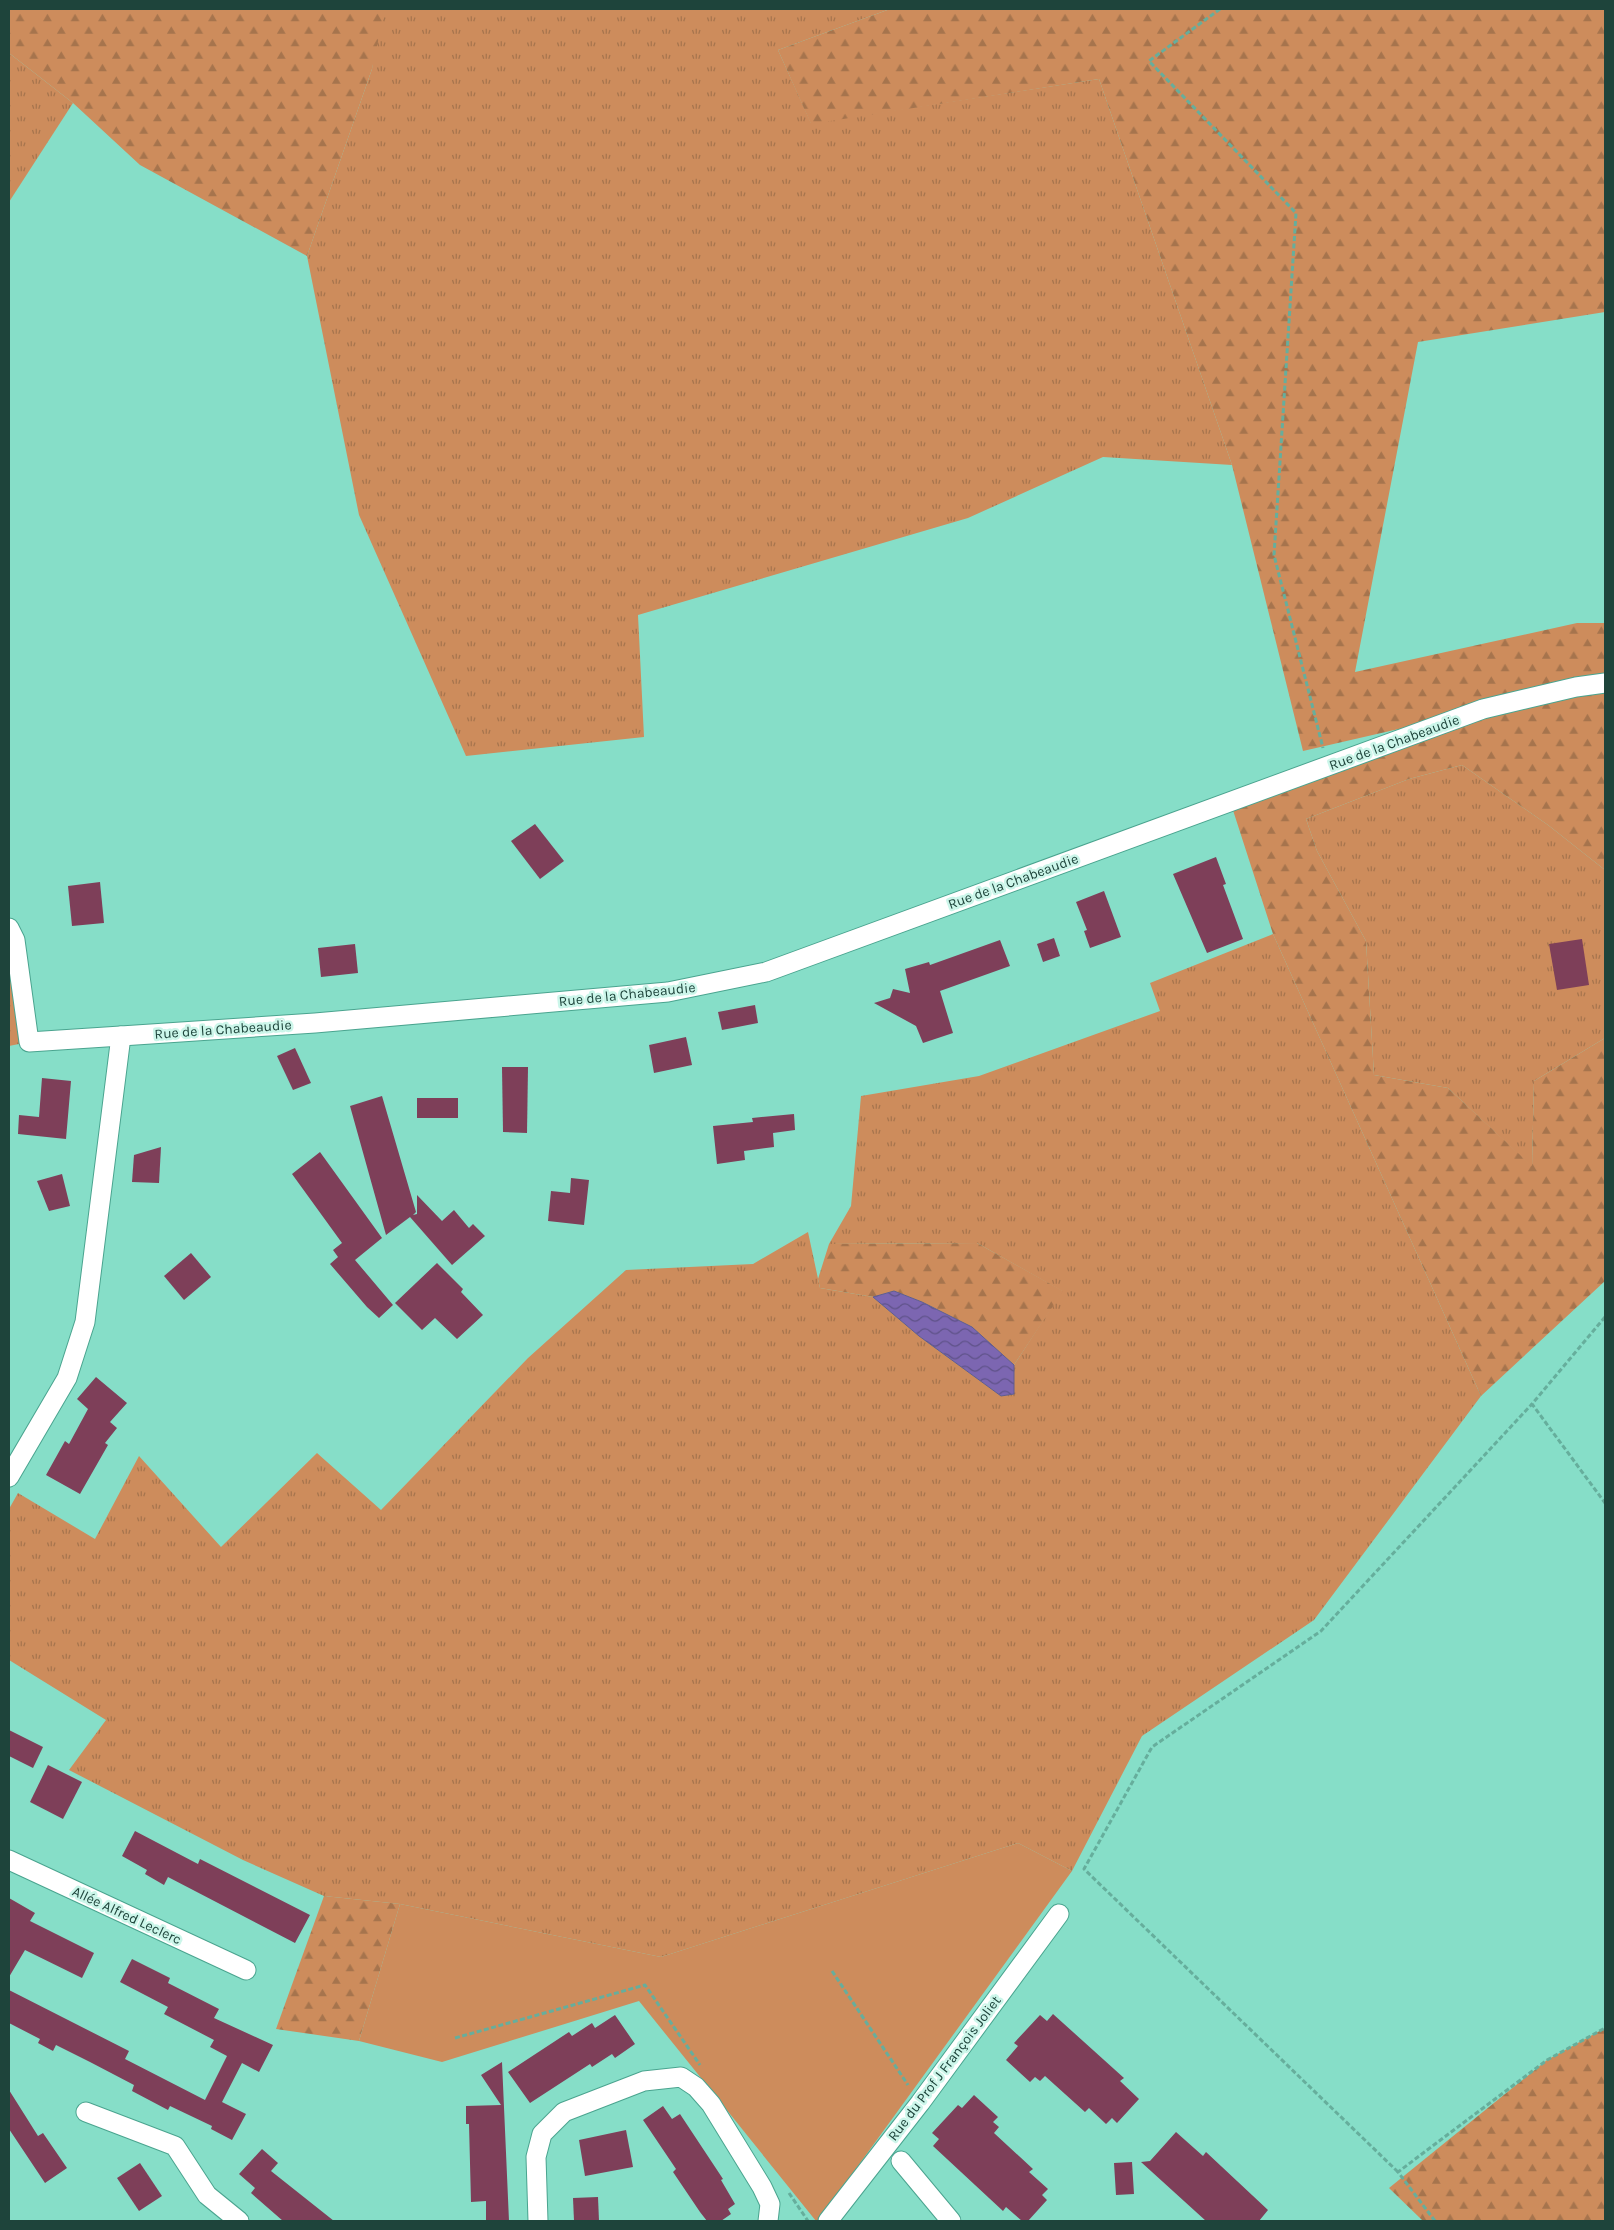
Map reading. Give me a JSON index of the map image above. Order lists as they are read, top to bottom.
{
  "streets": {
    "street": ["Rue de la Chabeaudie", "Allée Alfred Leclerc", "Rue du Prof J François Joliet"]
  }
}
